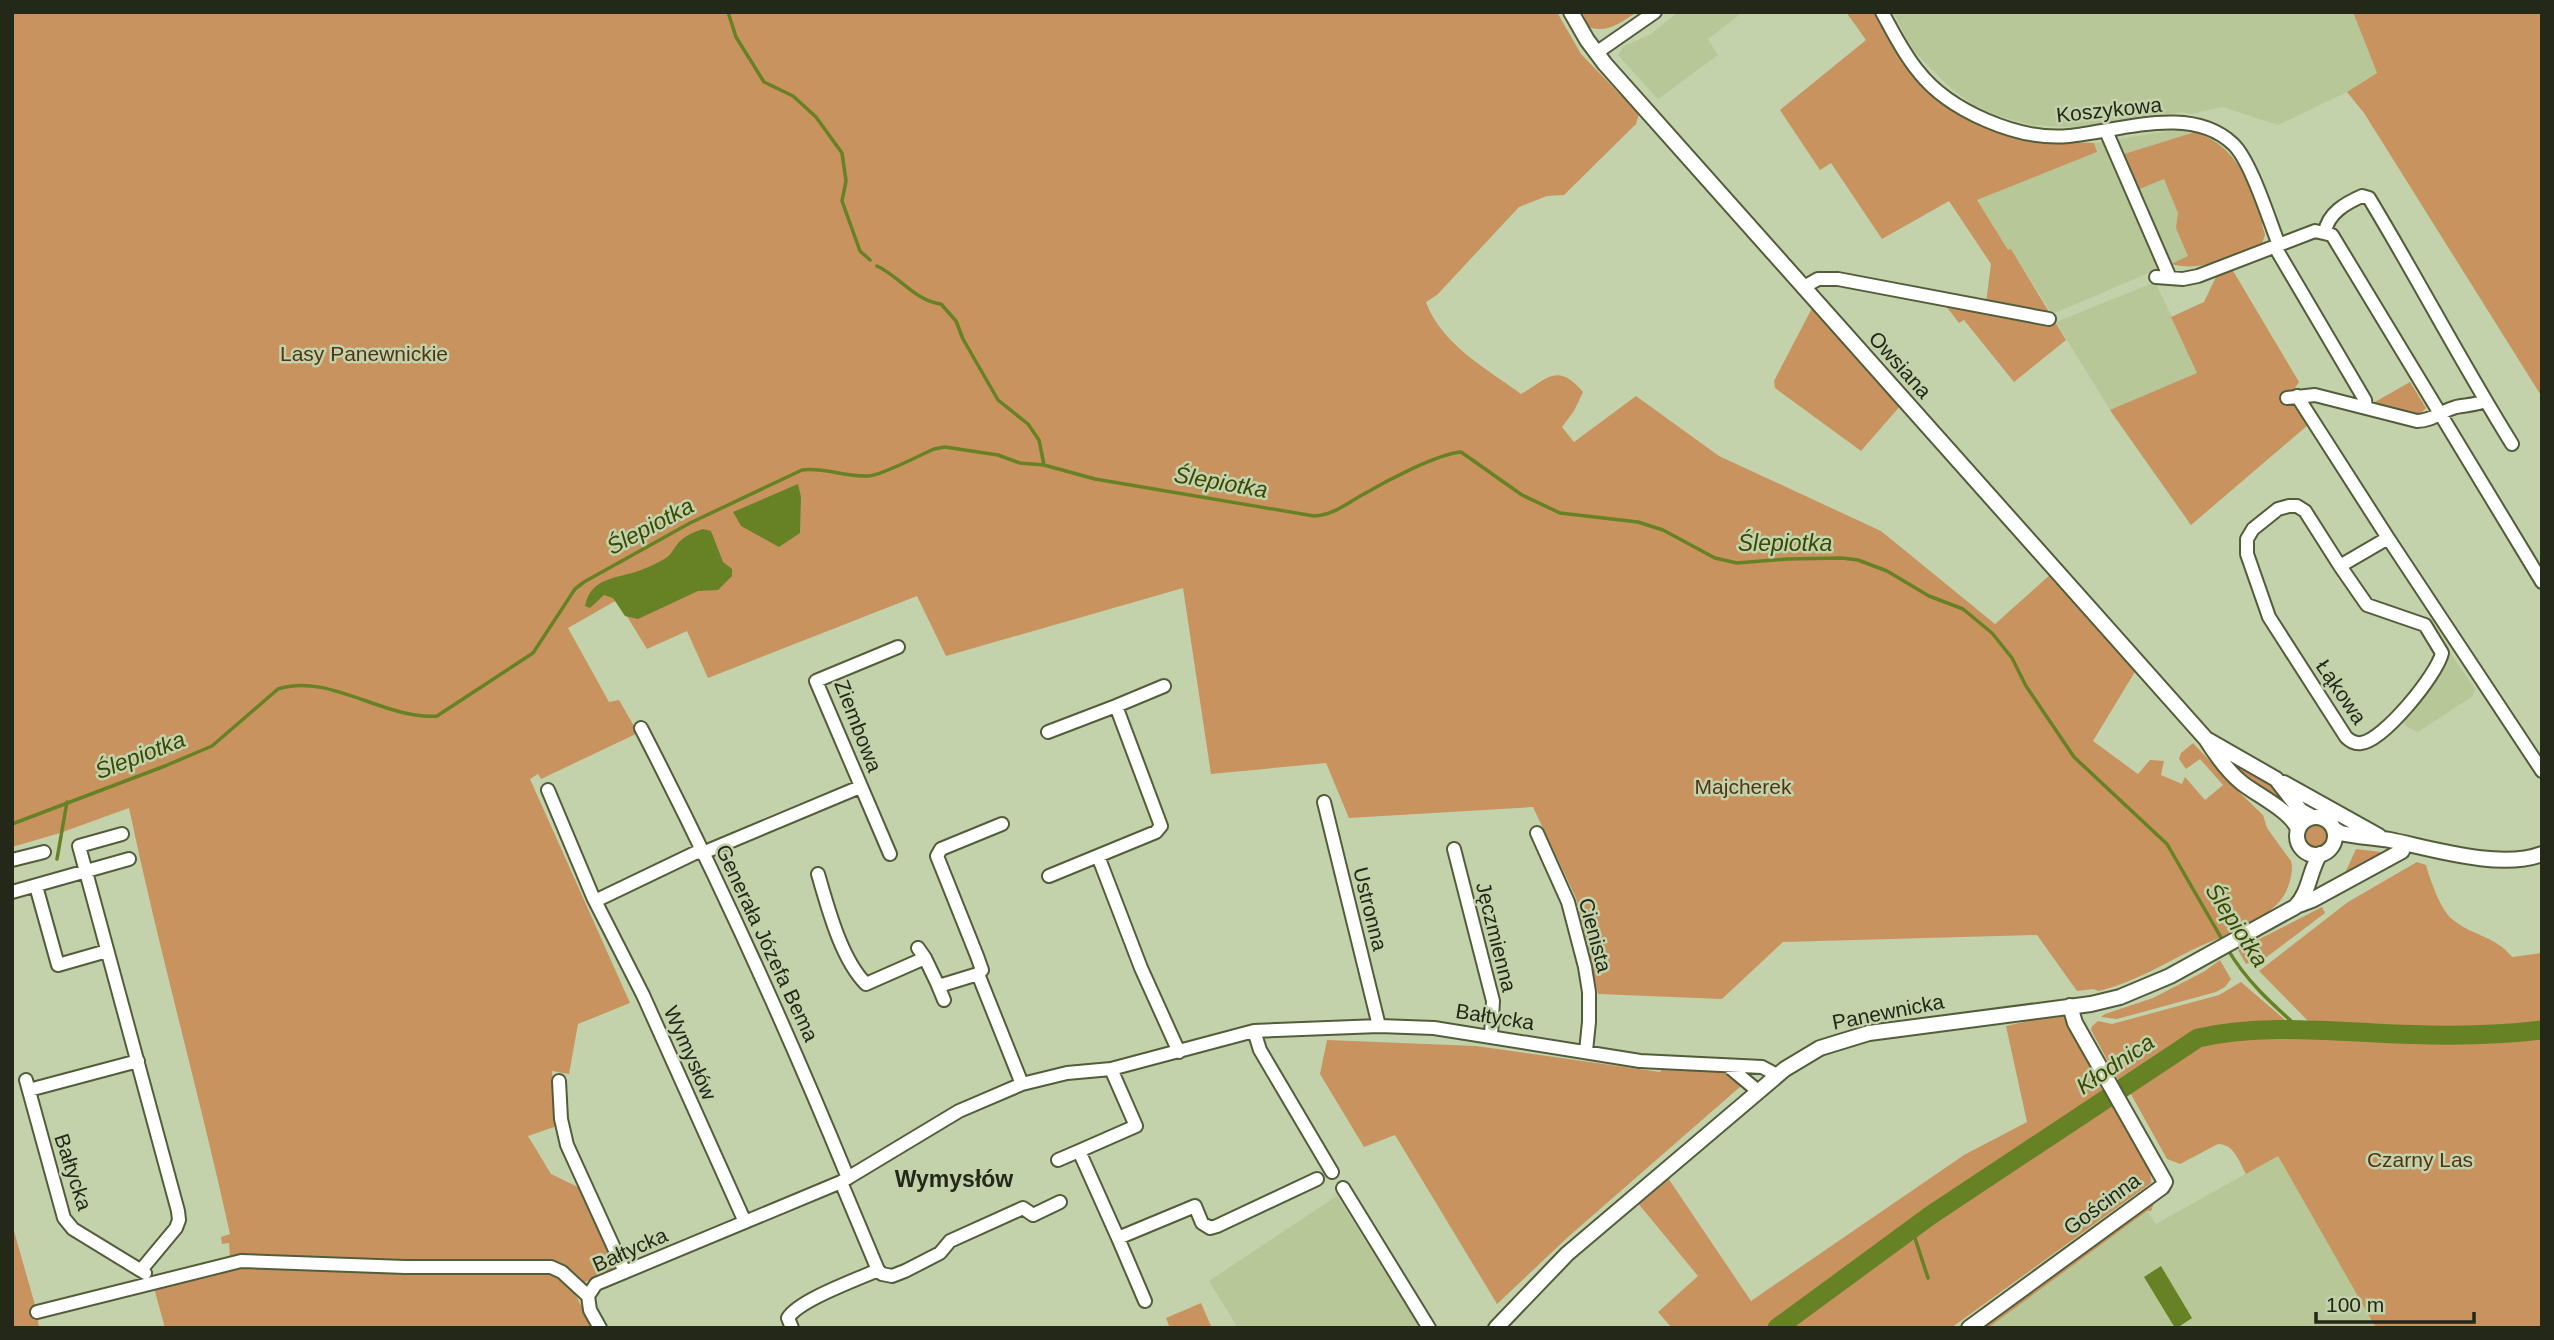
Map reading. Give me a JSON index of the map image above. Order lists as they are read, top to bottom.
{
  "streets": {
    "street": [
      "Koszykowa",
      "Owsiana",
      "Łąkowa",
      "Ziembowa",
      "Ustronna",
      "Cienista",
      "Jęczmienna",
      "Generała Józefa Bema",
      "Panewnicka",
      "Bałtycka",
      "Wymysłów",
      "Gościnna"
    ]
  },
  "crossings": [
    ["Ziembowa", "Generała Józefa Bema"],
    ["Ustronna", "Bałtycka"],
    ["Cienista", "Bałtycka"],
    ["Jęczmienna", "Bałtycka"],
    ["Generała Józefa Bema", "Bałtycka"],
    ["Panewnicka", "Bałtycka"],
    ["Panewnicka", "Gościnna"],
    ["Bałtycka", "Wymysłów"]
  ],
  "districts": ["Wymysłów"],
  "water": ["Ślepiotka", "Kłodnica"],
  "parks": ["Lasy Panewnickie", "Majcherek", "Czarny Las"],
  "scale_bar": "100 m"
}
